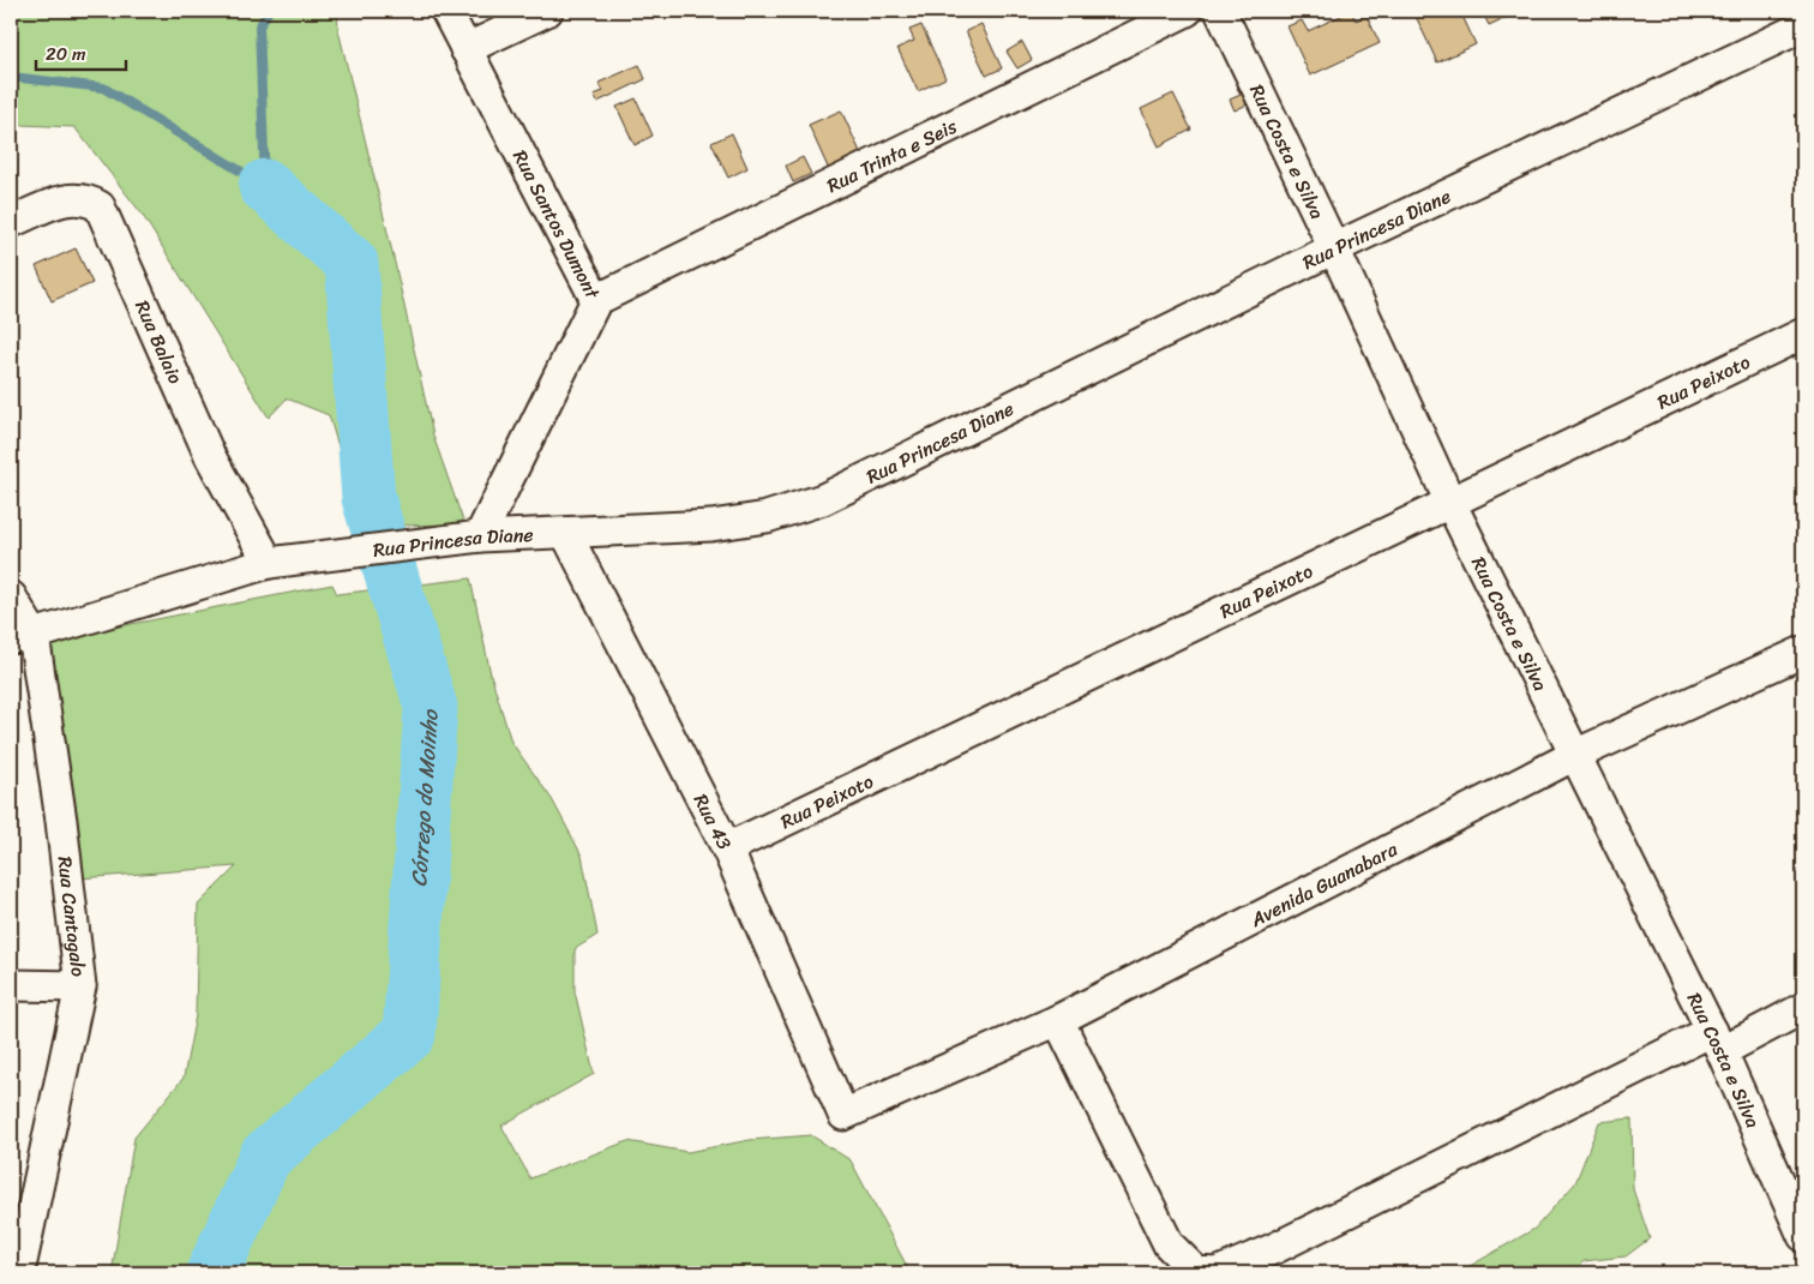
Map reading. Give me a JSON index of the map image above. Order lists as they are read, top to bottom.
{
  "streets": {
    "street": [
      "Rua Costa e Silva",
      "Rua Trinta e Seis",
      "Rua Santos Dumont",
      "Rua Princesa Diane",
      "Rua Balaio",
      "Rua Peixoto",
      "Rua 43",
      "Avenida Guanabara",
      "Rua Cantagalo"
    ]
  },
  "crossings": [
    ["Rua Costa e Silva", "Rua Princesa Diane"],
    ["Rua Costa e Silva", "Rua Peixoto"],
    ["Rua Costa e Silva", "Avenida Guanabara"],
    ["Rua Trinta e Seis", "Rua Santos Dumont"],
    ["Rua Santos Dumont", "Rua Princesa Diane"],
    ["Rua Princesa Diane", "Rua Balaio"],
    ["Rua Princesa Diane", "Rua 43"],
    ["Rua Princesa Diane", "Rua Cantagalo"],
    ["Rua Peixoto", "Rua 43"],
    ["Rua 43", "Avenida Guanabara"]
  ],
  "water": ["Córrego do Moinho"],
  "scale_bar": "20 m"
}
